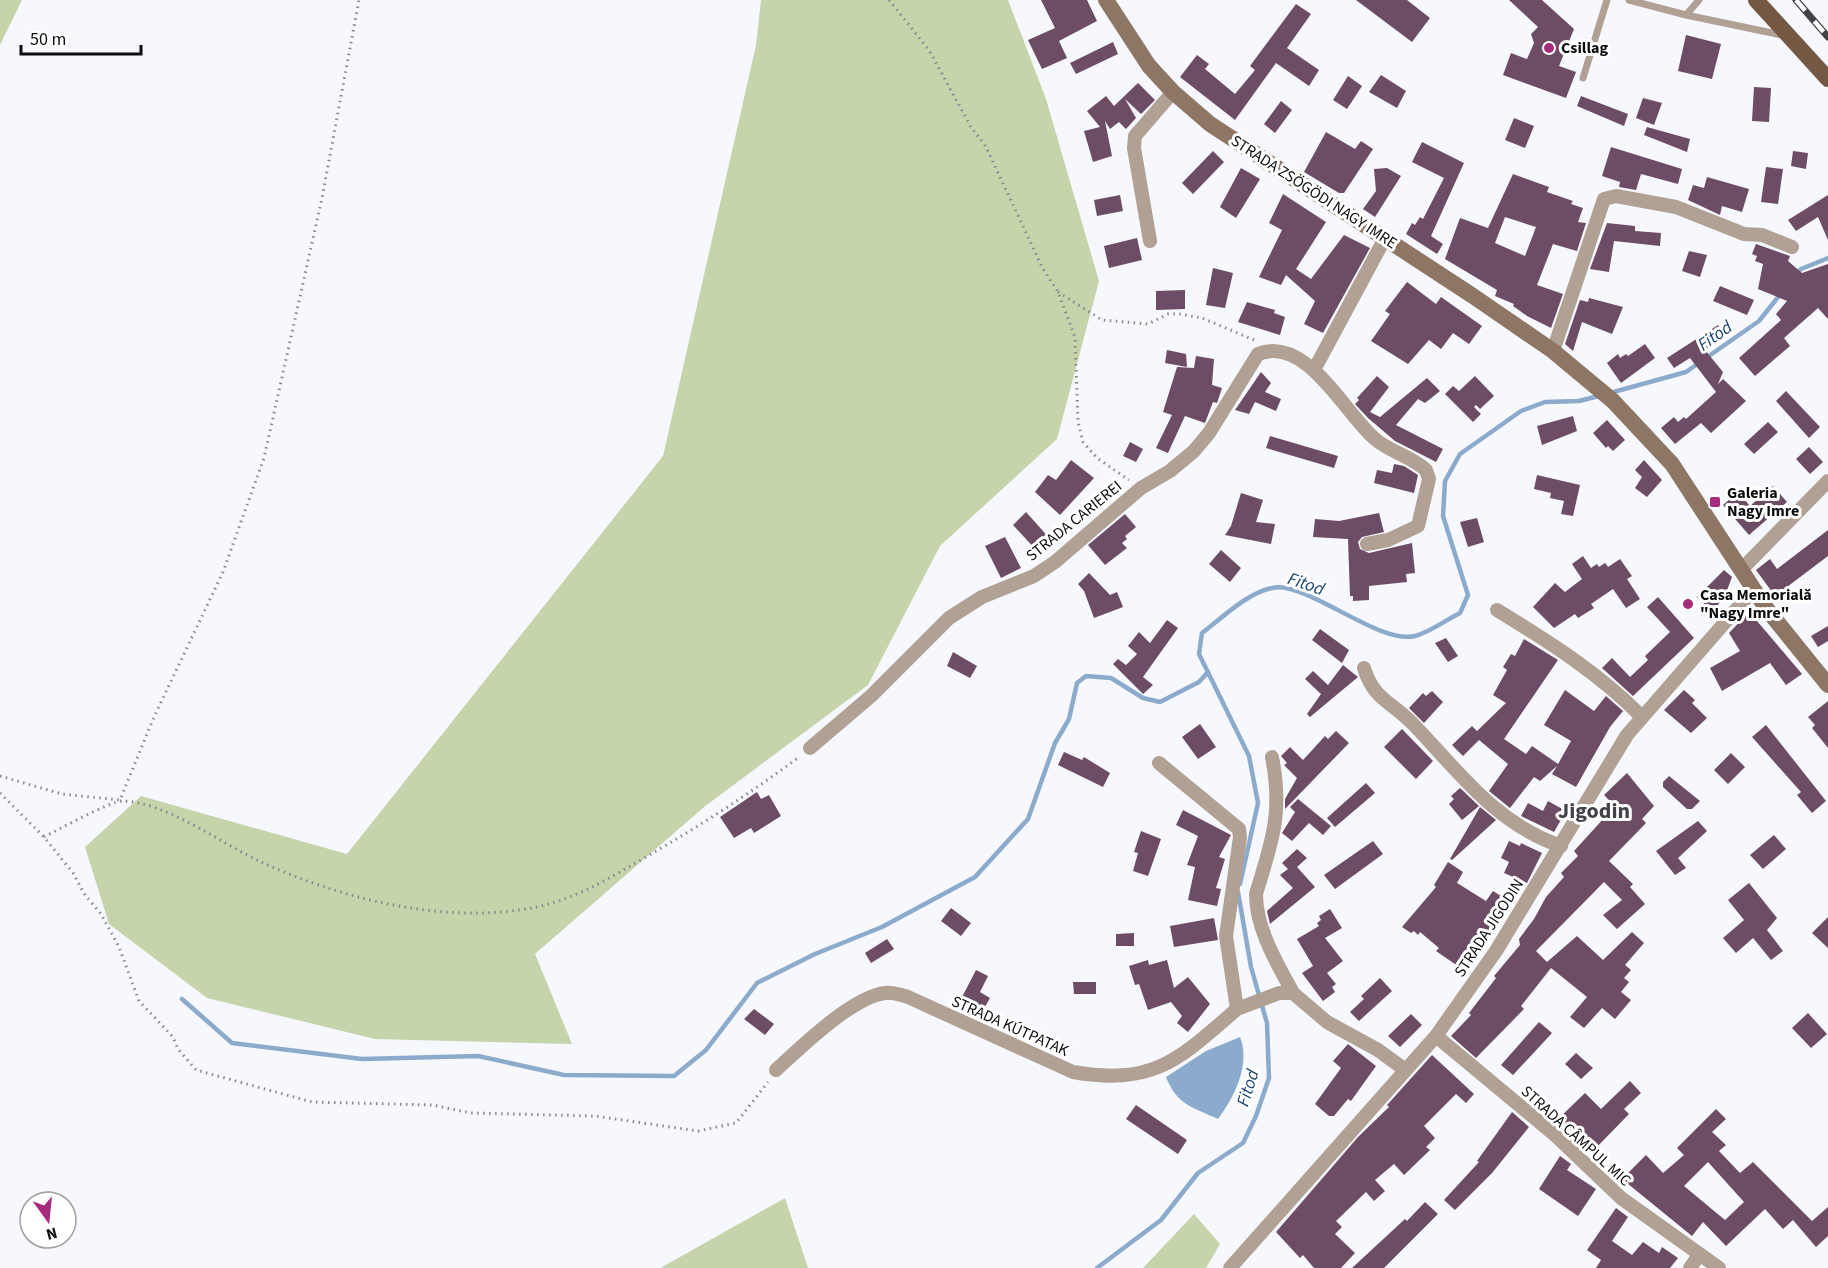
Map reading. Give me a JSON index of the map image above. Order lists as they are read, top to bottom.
{
  "streets": {
    "main road": ["STRADA ZSÖGÖDI NAGY IMRE"],
    "street": [
      "STRADA CARIEREI",
      "STRADA JIGODIN",
      "STRADA KÚTPATAK",
      "STRADA CÂMPUL MIC"
    ]
  },
  "crossings": [
    ["STRADA ZSÖGÖDI NAGY IMRE", "STRADA JIGODIN"],
    ["STRADA JIGODIN", "STRADA CÂMPUL MIC"]
  ],
  "districts": ["Jigodin"],
  "water": ["Fitod"],
  "places": {
    "other": ["Csillag", "Casa Memorială \"Nagy Imre\""],
    "transit": ["Galeria Nagy Imre"]
  },
  "scale_bar": "50 m",
  "north": "bottom"
}
